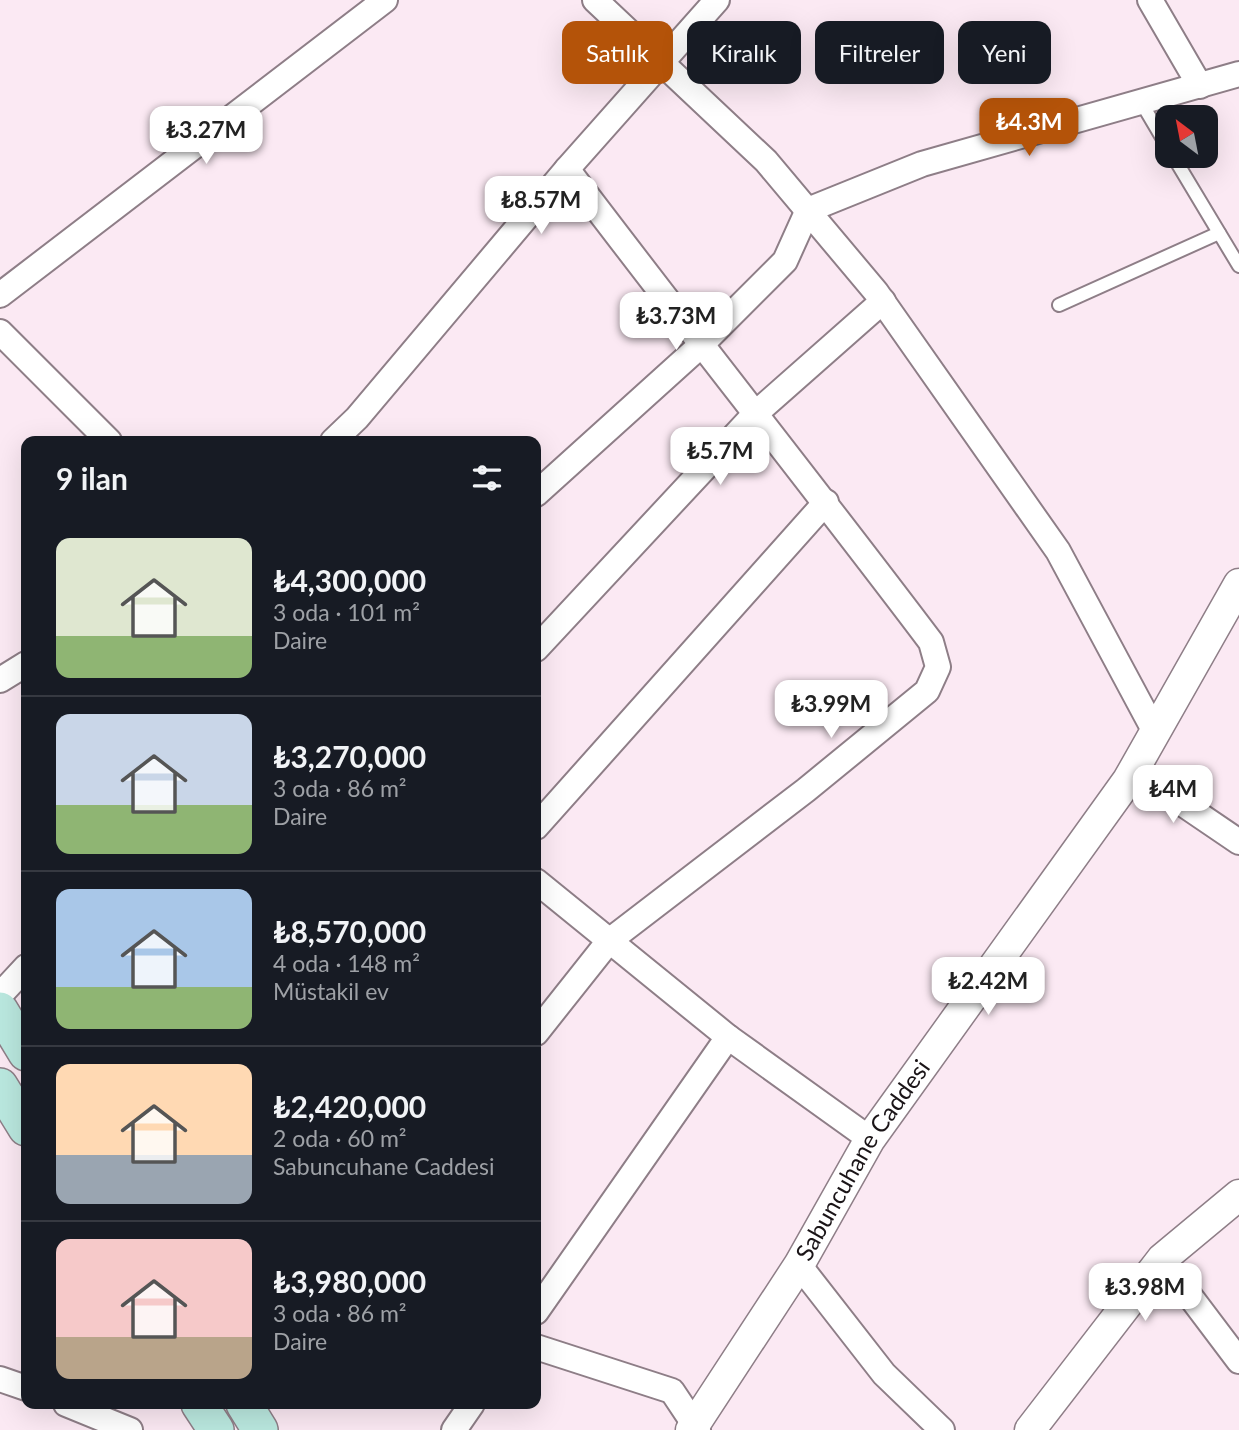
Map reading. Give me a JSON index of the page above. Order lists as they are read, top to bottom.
{
  "streets": {
    "street": ["Sabuncuhane Caddesi"]
  },
  "north": "top left",
  "page": {
    "chip": [
      "Satılık",
      "Kiralık",
      "Filtreler",
      "Yeni"
    ],
    "price": [
      "₺4.3M",
      "₺3.27M",
      "₺8.57M",
      "₺3.73M",
      "₺5.7M",
      "₺3.99M",
      "₺4M",
      "₺2.42M",
      "₺3.98M"
    ],
    "heading": "9 ilan",
    "list": [
      {
        "name": "₺4,300,000",
        "note": "3 oda · 101 m² · Daire"
      },
      {
        "name": "₺3,270,000",
        "note": "3 oda · 86 m² · Daire"
      },
      {
        "name": "₺8,570,000",
        "note": "4 oda · 148 m² · Müstakil ev"
      },
      {
        "name": "₺2,420,000",
        "note": "2 oda · 60 m² · Sabuncuhane Caddesi"
      },
      {
        "name": "₺3,980,000",
        "note": "3 oda · 86 m² · Daire"
      }
    ]
  }
}
